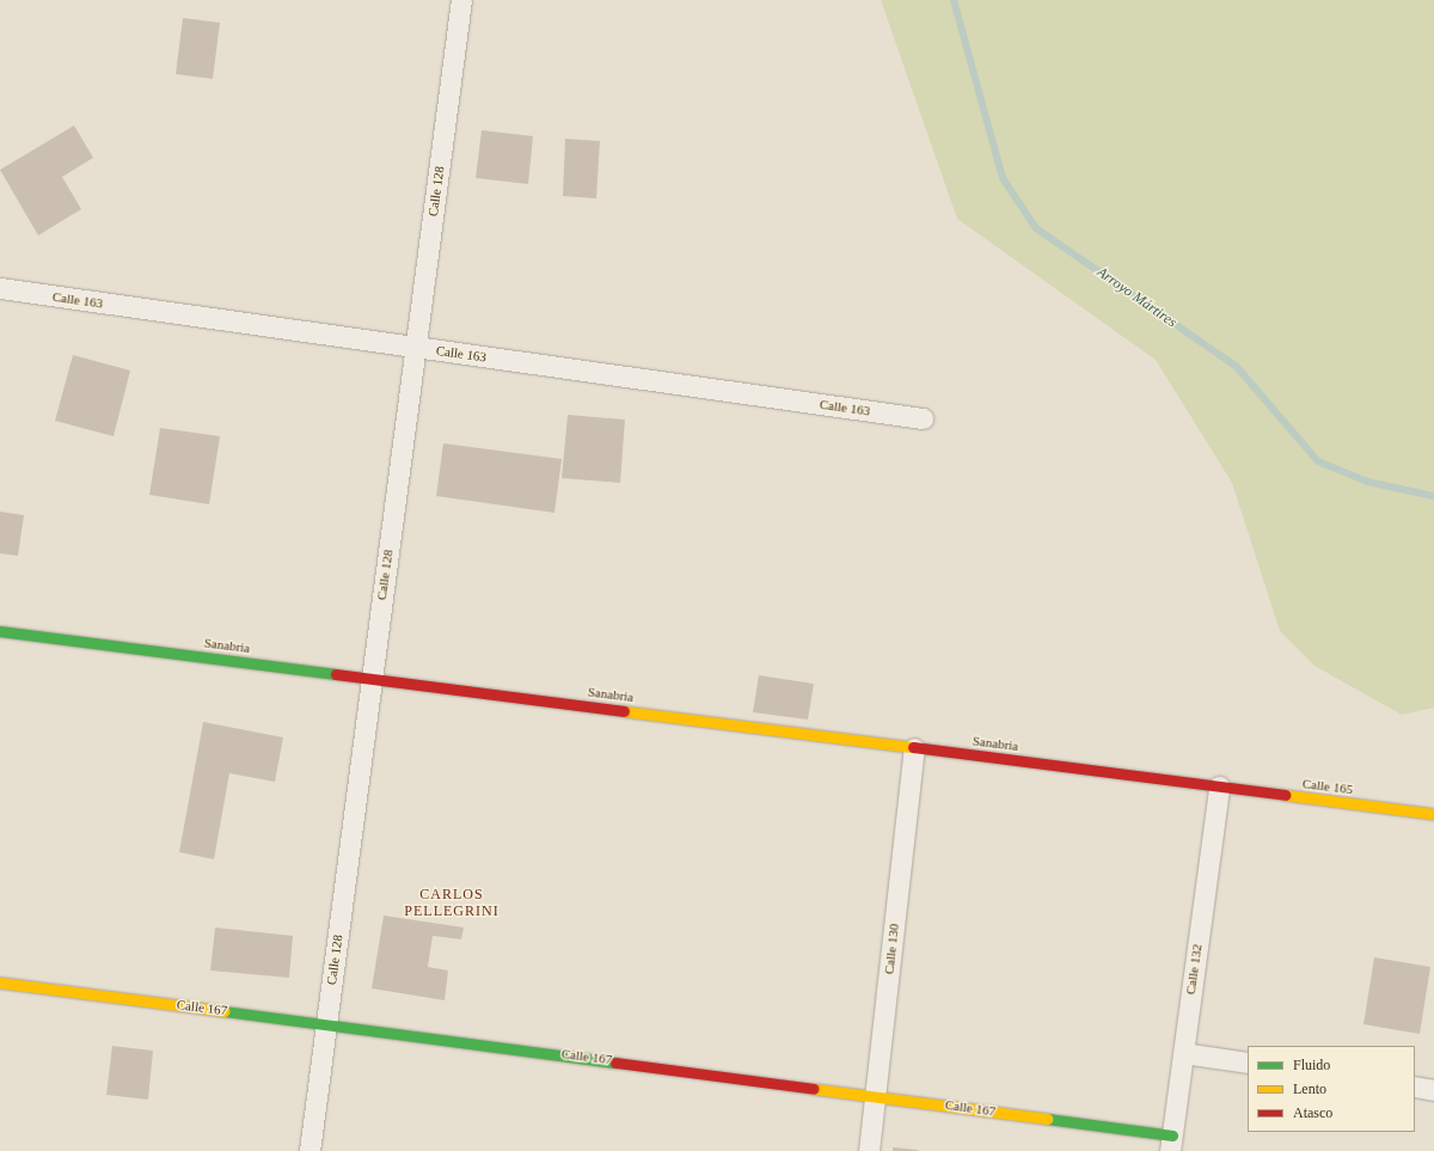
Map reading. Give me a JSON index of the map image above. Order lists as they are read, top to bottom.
{
  "streets": {
    "street": [
      "Calle 128",
      "Calle 163",
      "Sanabria",
      "Calle 165",
      "Calle 130",
      "Calle 132",
      "Calle 167"
    ]
  },
  "crossings": [
    ["Calle 128", "Calle 163"],
    ["Calle 128", "Sanabria"],
    ["Calle 128", "Calle 167"],
    ["Sanabria", "Calle 165"],
    ["Sanabria", "Calle 130"],
    ["Sanabria", "Calle 132"],
    ["Calle 165", "Calle 132"],
    ["Calle 130", "Calle 167"],
    ["Calle 132", "Calle 167"]
  ],
  "districts": ["CARLOS PELLEGRINI"],
  "water": ["Arroyo Mártires"],
  "legend": ["Fluido", "Lento", "Atasco"]
}
